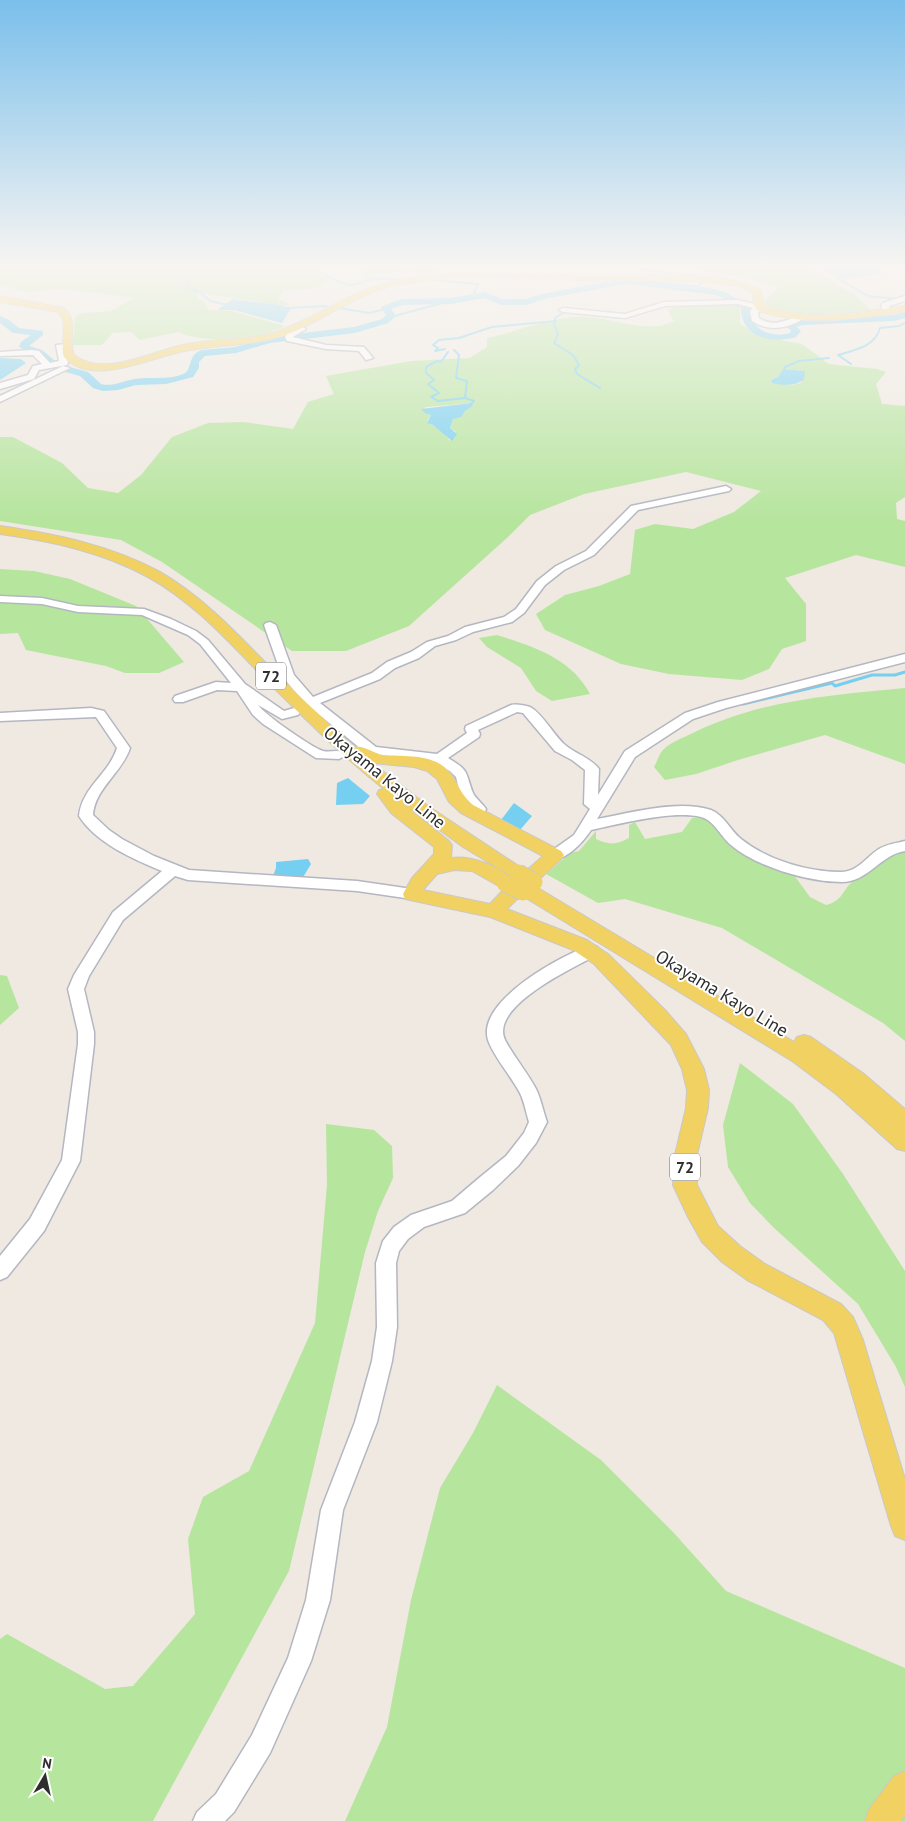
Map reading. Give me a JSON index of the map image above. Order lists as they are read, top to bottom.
{
  "streets": {
    "main road": ["72", "Okayama Kayo Line"]
  },
  "crossings": [
    ["72", "Okayama Kayo Line"]
  ],
  "north": "top"
}
